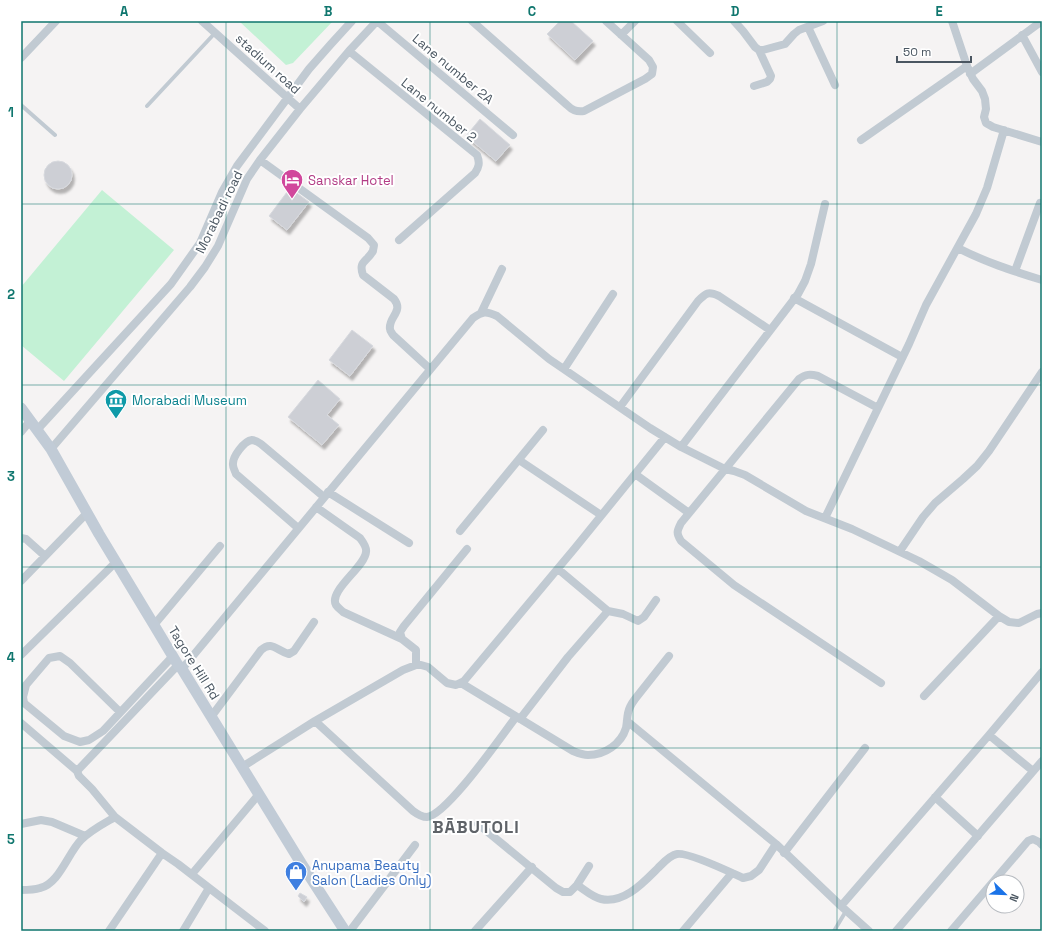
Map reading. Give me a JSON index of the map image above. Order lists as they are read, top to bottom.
{
  "streets": {
    "main road": ["Tagore Hill Rd"],
    "street": [
      "stadium road",
      "Lane number 2A",
      "Lane number 2",
      "Morabadi road"
    ]
  },
  "crossings": [
    ["stadium road", "Morabadi road"],
    ["Lane number 2A", "Morabadi road"],
    ["Lane number 2", "Morabadi road"],
    ["Morabadi road", "Tagore Hill Rd"]
  ],
  "districts": ["BĀBUTOLI"],
  "places": {
    "hotel": ["Sanskar Hotel"],
    "museum": ["Morabadi Museum"],
    "shop": ["Anupama Beauty Salon (Ladies Only)"]
  },
  "scale_bar": "50 m",
  "north": "bottom right",
  "grid": {
    "columns": [
      "A",
      "B",
      "C",
      "D",
      "E"
    ],
    "rows": [
      "1",
      "2",
      "3",
      "4",
      "5"
    ]
  }
}
